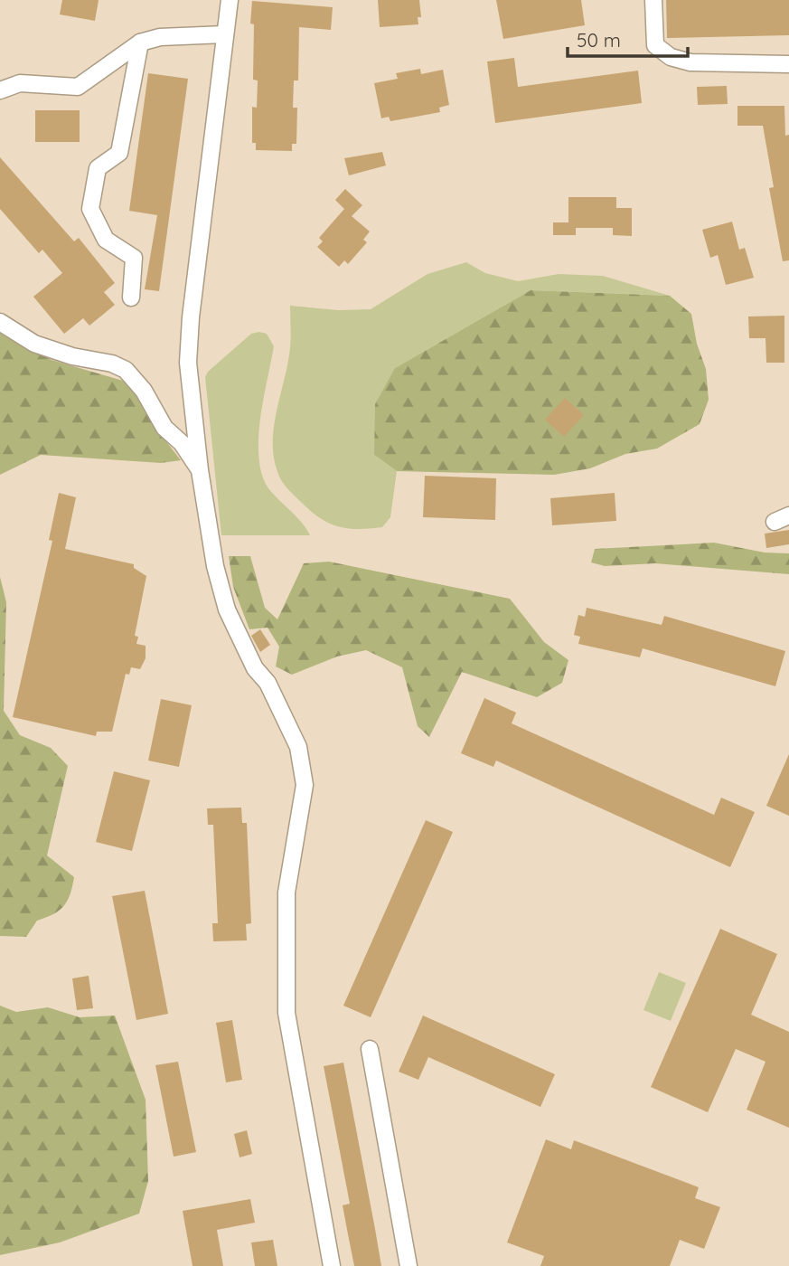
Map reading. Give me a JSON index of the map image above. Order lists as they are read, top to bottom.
{
  "scale_bar": "50 m"
}
